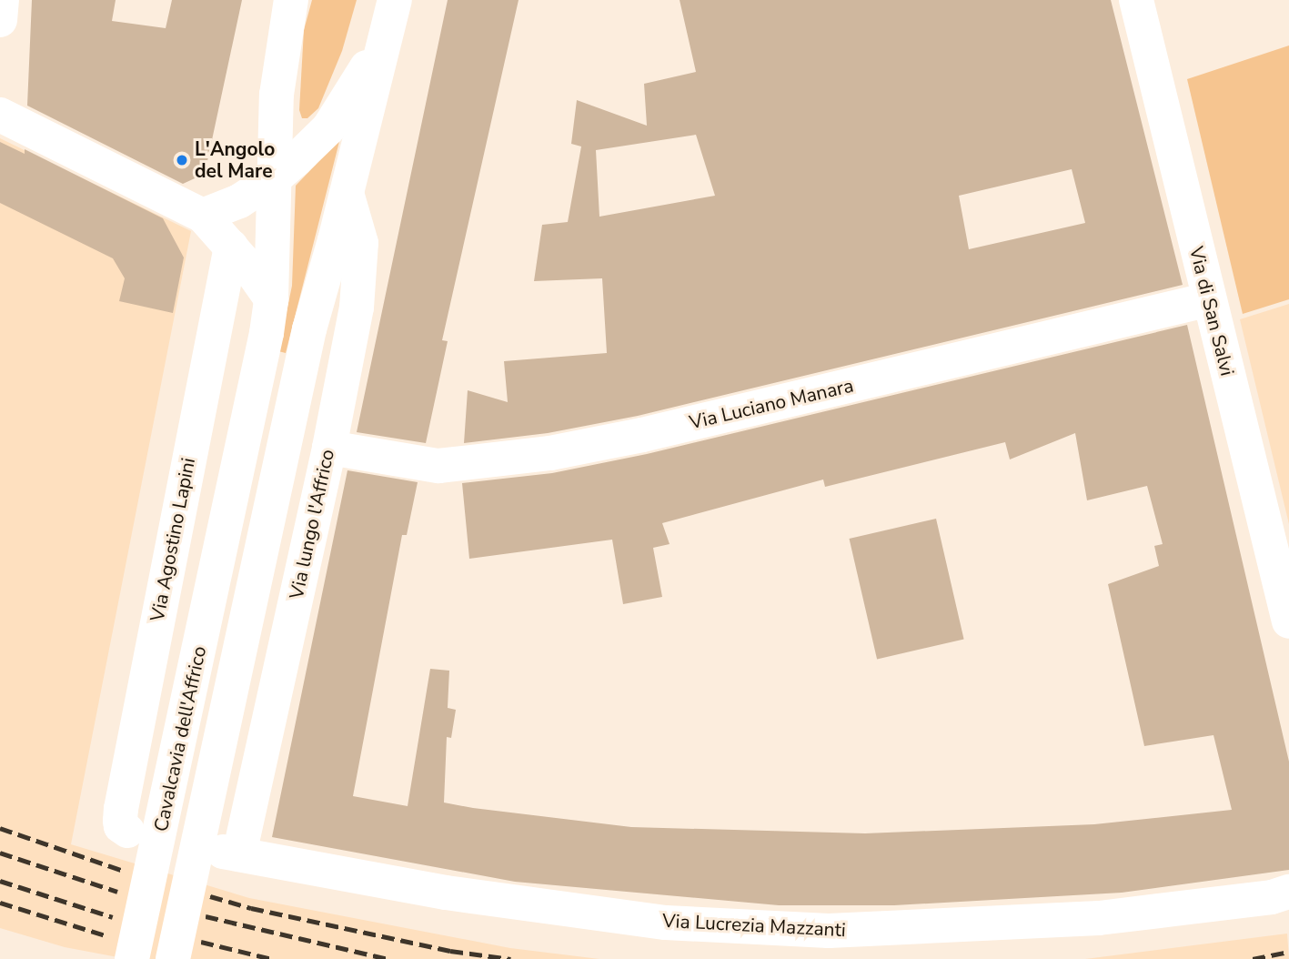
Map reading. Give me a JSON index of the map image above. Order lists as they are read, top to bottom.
{
  "streets": {
    "street": [
      "Via di San Salvi",
      "Via Luciano Manara",
      "Via lungo l'Affrico",
      "Via Agostino Lapini",
      "Cavalcavia dell'Affrico",
      "Via Lucrezia Mazzanti"
    ]
  },
  "crossings": [
    ["Via di San Salvi", "Via Luciano Manara"],
    ["Via Luciano Manara", "Via lungo l'Affrico"],
    ["Via lungo l'Affrico", "Cavalcavia dell'Affrico"],
    ["Via lungo l'Affrico", "Via Lucrezia Mazzanti"]
  ],
  "places": ["L'Angolo del Mare"]
}
